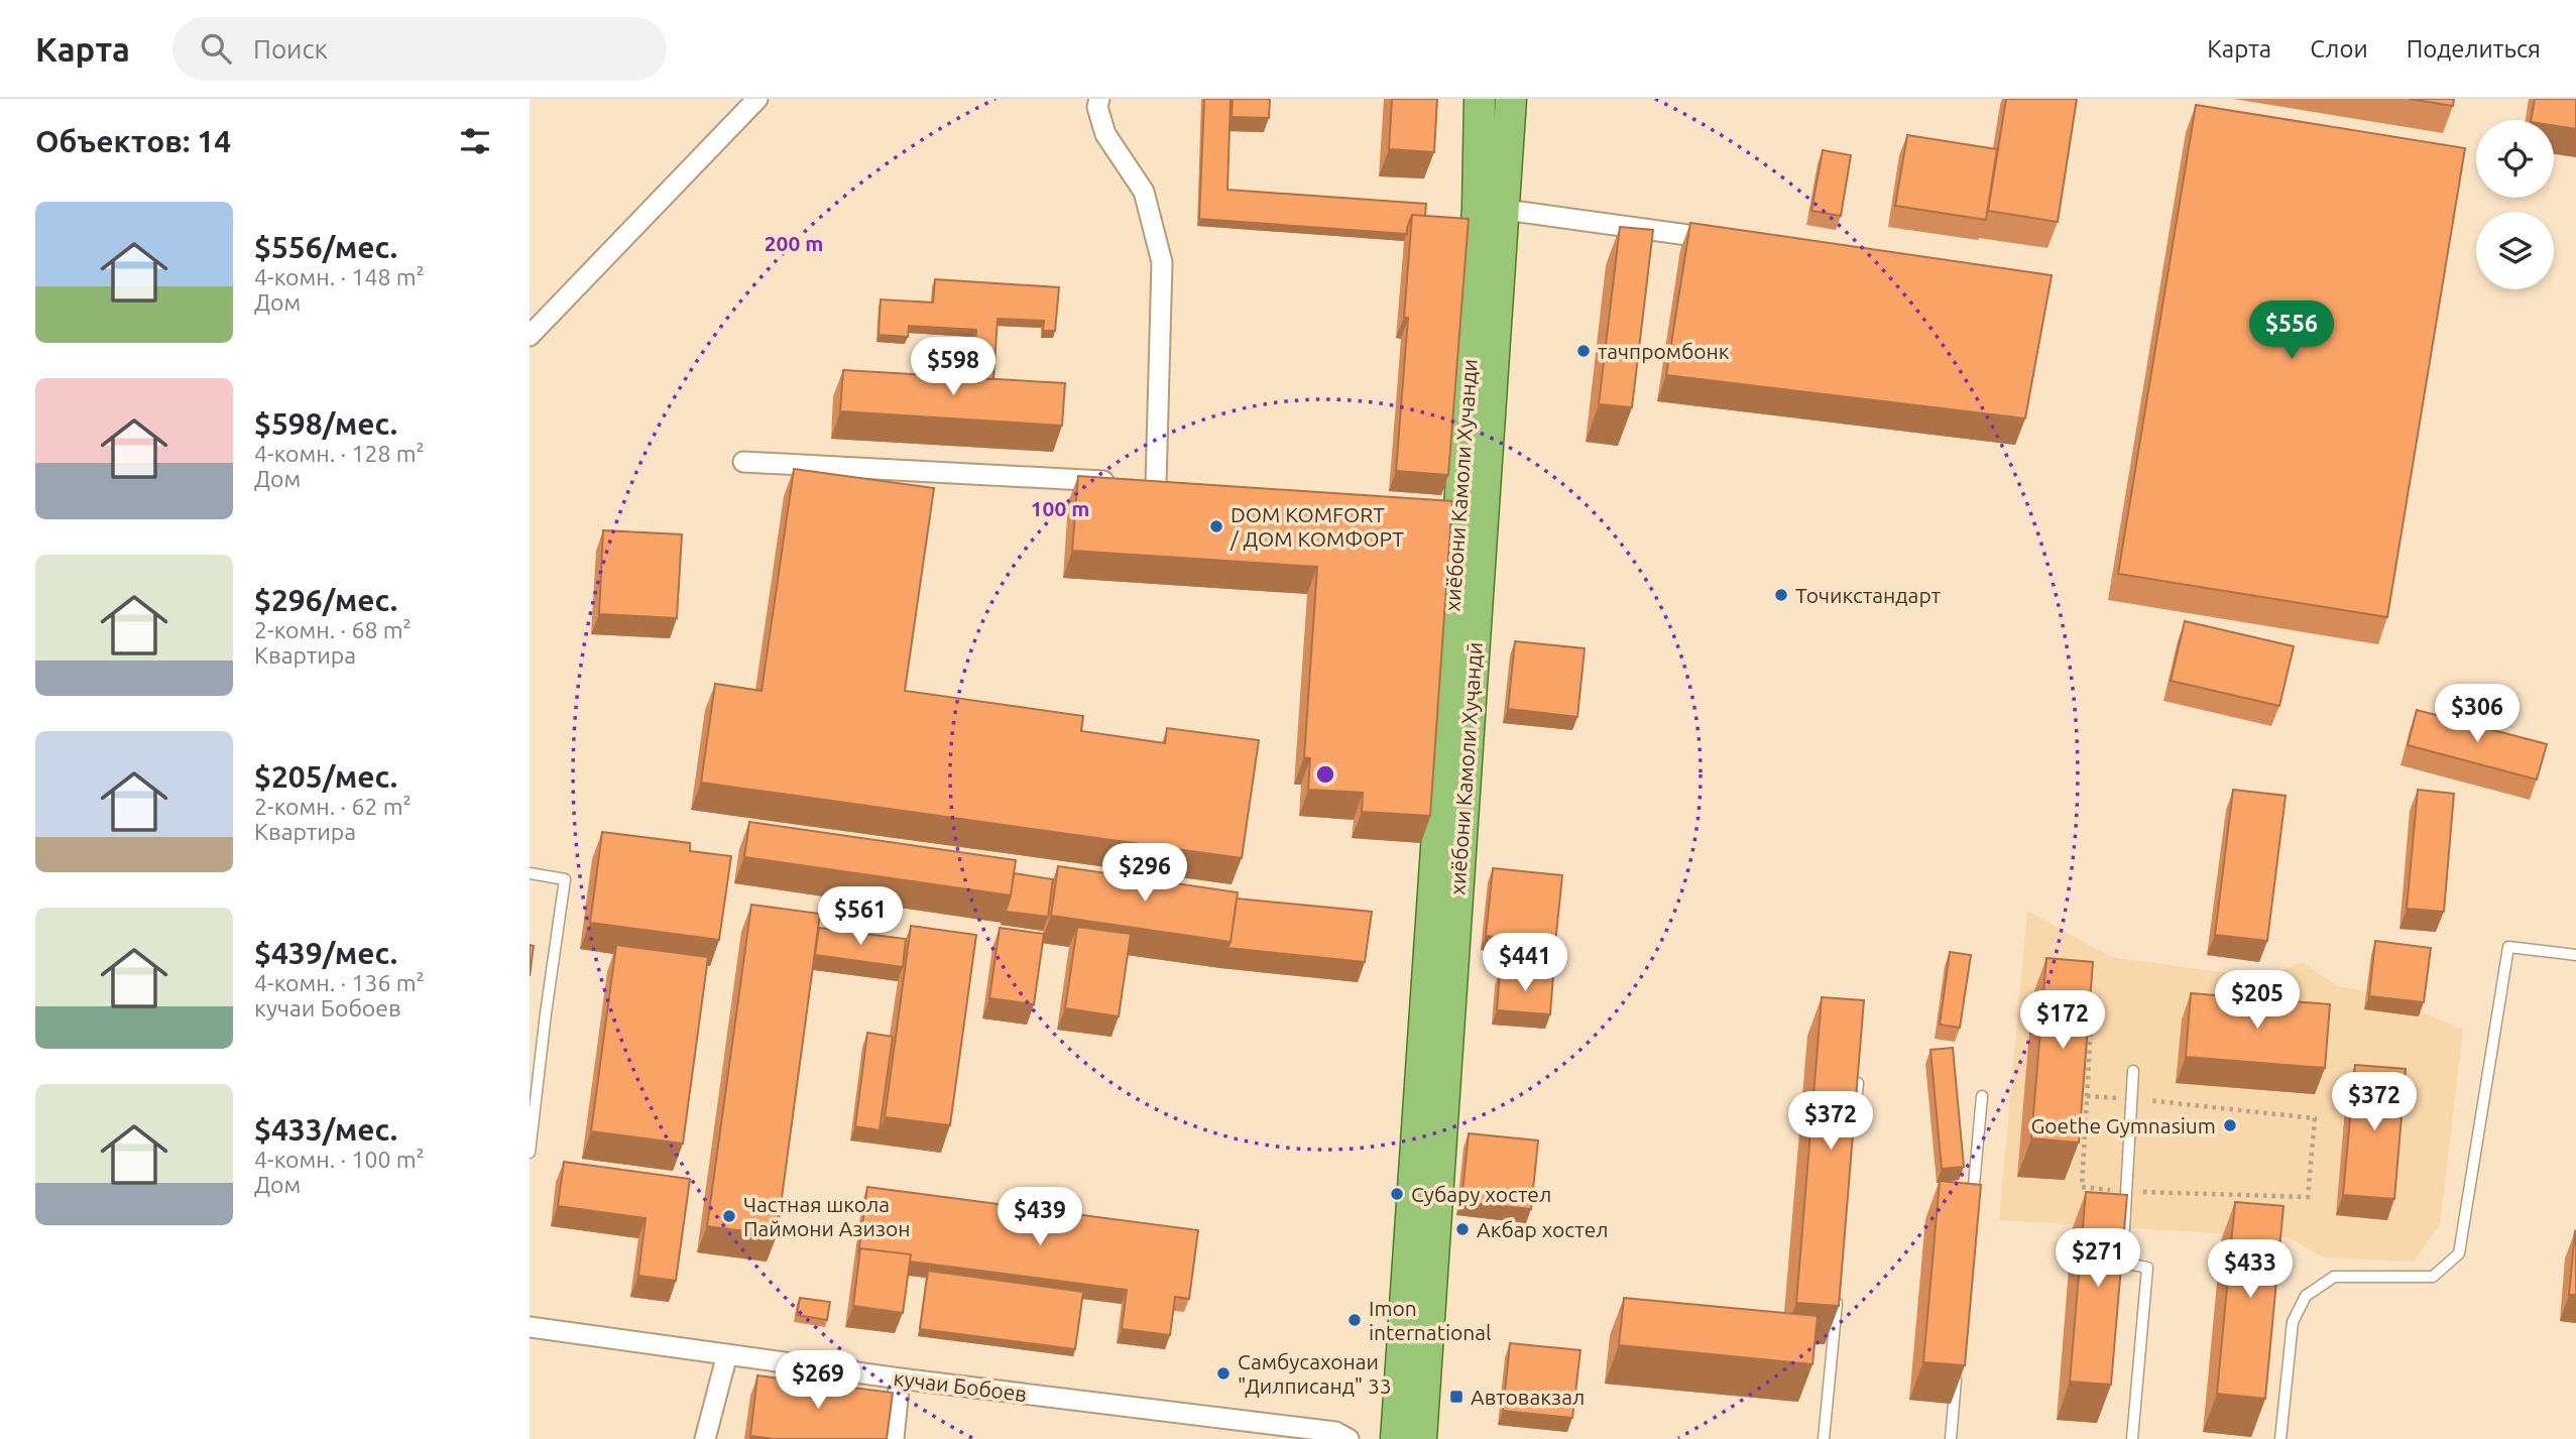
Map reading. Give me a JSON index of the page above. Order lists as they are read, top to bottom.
{
  "streets": {
    "main road": ["хиёбони Камоли Хучанди", "хиёбони Камоли Хуҷандӣ"],
    "street": ["кучаи Бобоев"]
  },
  "crossings": [
    ["хиёбони Камоли Хучанди", "хиёбони Камоли Хуҷандӣ"]
  ],
  "places": {
    "other": [
      "тачпромбонк",
      "DOM KOMFORT / ДОМ КОМФОРТ",
      "Точикстандарт",
      "Goethe Gymnasium",
      "Субару хостел",
      "Частная школа Паймони Азизон",
      "Акбар хостел",
      "Imon international",
      "Самбусахонаи \"Дилписанд\" 33"
    ],
    "transit": ["Автовакзал"]
  },
  "page": {
    "header": "Карта",
    "search": "Поиск",
    "nav": ["Карта", "Слои", "Поделиться"],
    "heading": "Объектов: 14",
    "list": [
      {
        "name": "$556/мес.",
        "note": "4-комн. · 148 m² · Дом"
      },
      {
        "name": "$598/мес.",
        "note": "4-комн. · 128 m² · Дом"
      },
      {
        "name": "$296/мес.",
        "note": "2-комн. · 68 m² · Квартира"
      },
      {
        "name": "$205/мес.",
        "note": "2-комн. · 62 m² · Квартира"
      },
      {
        "name": "$439/мес.",
        "note": "4-комн. · 136 m² · кучаи Бобоев"
      },
      {
        "name": "$433/мес.",
        "note": "4-комн. · 100 m² · Дом"
      }
    ],
    "price": [
      "$556",
      "$598",
      "$306",
      "$296",
      "$561",
      "$441",
      "$205",
      "$172",
      "$372",
      "$372",
      "$439",
      "$271",
      "$433",
      "$269"
    ]
  },
  "rings": ["200 m", "100 m"]
}
